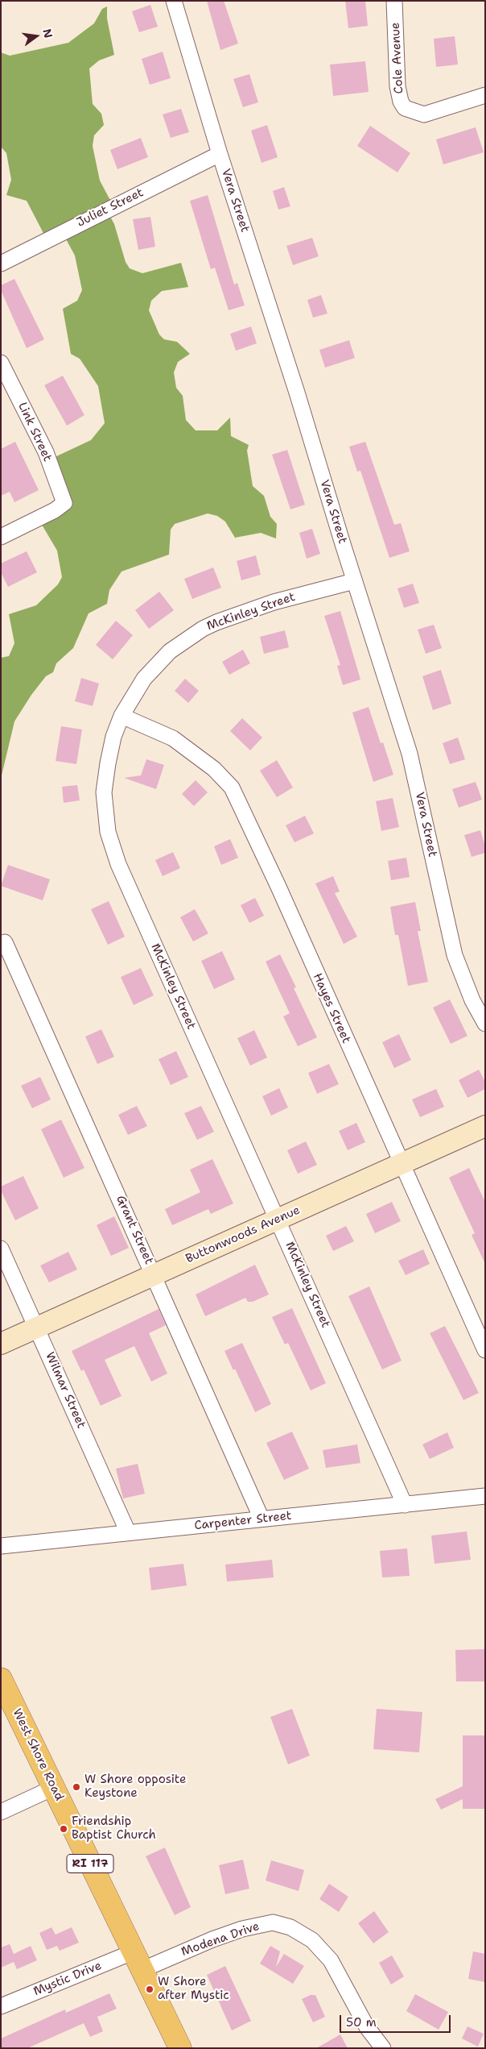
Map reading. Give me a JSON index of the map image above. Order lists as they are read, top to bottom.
{
  "streets": {
    "main road": ["West Shore Road", "RI 117"],
    "street": [
      "Cole Avenue",
      "Vera Street",
      "Juliet Street",
      "Link Street",
      "McKinley Street",
      "Hayes Street",
      "Grant Street",
      "Buttonwoods Avenue",
      "Wilmar Street",
      "Carpenter Street",
      "Modena Drive",
      "Mystic Drive"
    ]
  },
  "crossings": [
    ["Vera Street", "Juliet Street"],
    ["Vera Street", "McKinley Street"],
    ["McKinley Street", "Hayes Street"],
    ["McKinley Street", "Buttonwoods Avenue"],
    ["McKinley Street", "Carpenter Street"],
    ["Hayes Street", "Buttonwoods Avenue"],
    ["Grant Street", "Buttonwoods Avenue"],
    ["Grant Street", "Carpenter Street"],
    ["Buttonwoods Avenue", "Wilmar Street"],
    ["Wilmar Street", "Carpenter Street"],
    ["West Shore Road", "Modena Drive"],
    ["West Shore Road", "Mystic Drive"],
    ["Modena Drive", "Mystic Drive"]
  ],
  "places": ["W Shore opposite Keystone", "Friendship Baptist Church", "W Shore after Mystic"],
  "scale_bar": "50 m",
  "north": "right"
}
